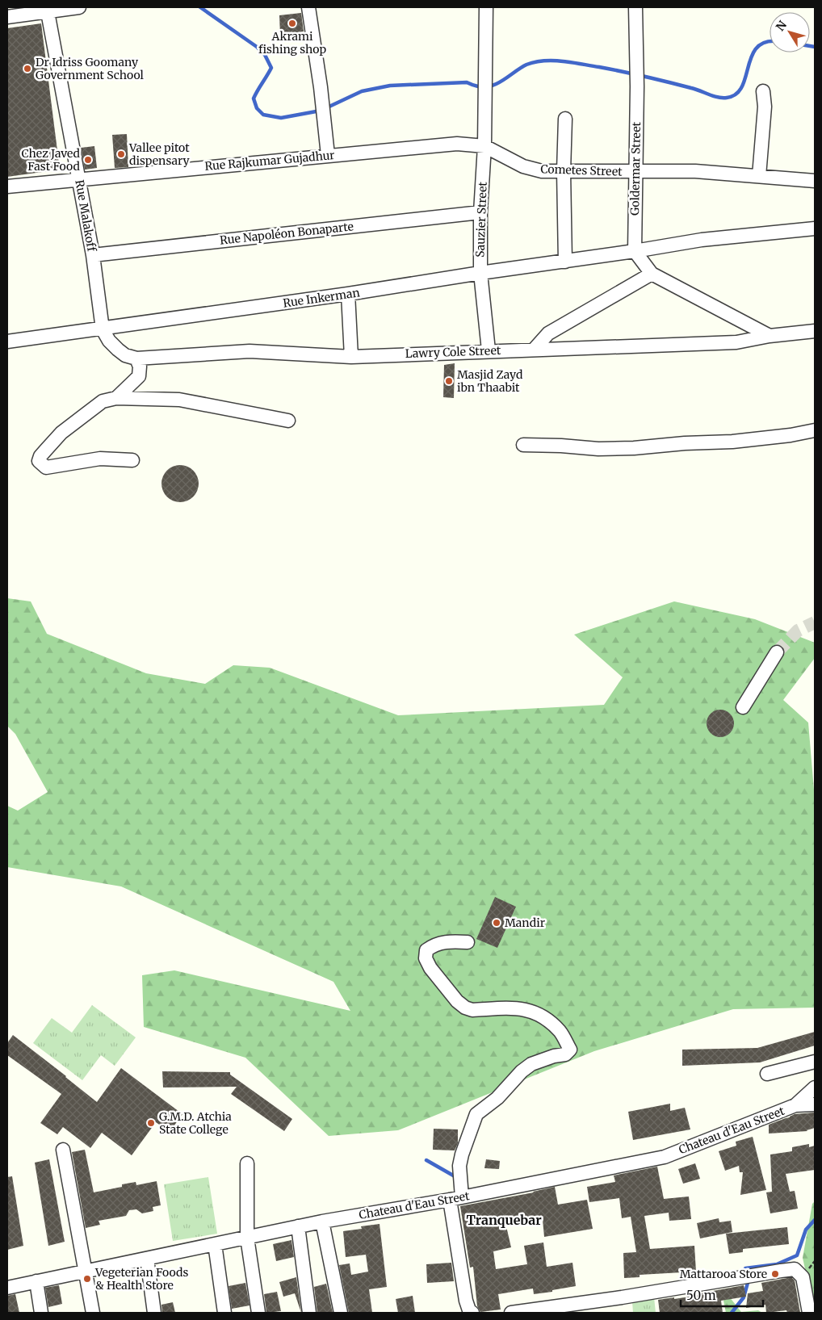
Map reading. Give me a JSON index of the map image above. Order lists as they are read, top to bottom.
{
  "streets": {
    "street": [
      "Rue Rajkumar Gujadhur",
      "Goldermar Street",
      "Cometes Street",
      "Rue Malakoff",
      "Sauzier Street",
      "Rue Napoléon Bonaparte",
      "Rue Inkerman",
      "Lawry Cole Street",
      "Chateau d'Eau Street"
    ]
  },
  "crossings": [
    ["Rue Rajkumar Gujadhur", "Cometes Street"],
    ["Rue Rajkumar Gujadhur", "Rue Malakoff"],
    ["Rue Rajkumar Gujadhur", "Sauzier Street"],
    ["Goldermar Street", "Cometes Street"],
    ["Goldermar Street", "Rue Inkerman"],
    ["Cometes Street", "Sauzier Street"],
    ["Rue Malakoff", "Rue Napoléon Bonaparte"],
    ["Rue Malakoff", "Rue Inkerman"],
    ["Rue Malakoff", "Lawry Cole Street"],
    ["Sauzier Street", "Rue Napoléon Bonaparte"],
    ["Sauzier Street", "Rue Inkerman"],
    ["Sauzier Street", "Lawry Cole Street"],
    ["Rue Inkerman", "Lawry Cole Street"]
  ],
  "districts": ["Tranquebar"],
  "places": [
    "Akrami fishing shop",
    "Dr Idriss Goomany Government School",
    "Vallee pitot dispensary",
    "Chez Javed Fast Food",
    "Masjid Zayd ibn Thaabit",
    "Mandir",
    "G.M.D. Atchia State College",
    "Mattarooa Store",
    "Vegeterian Foods & Health Store"
  ],
  "scale_bar": "50 m",
  "north": "top left"
}
